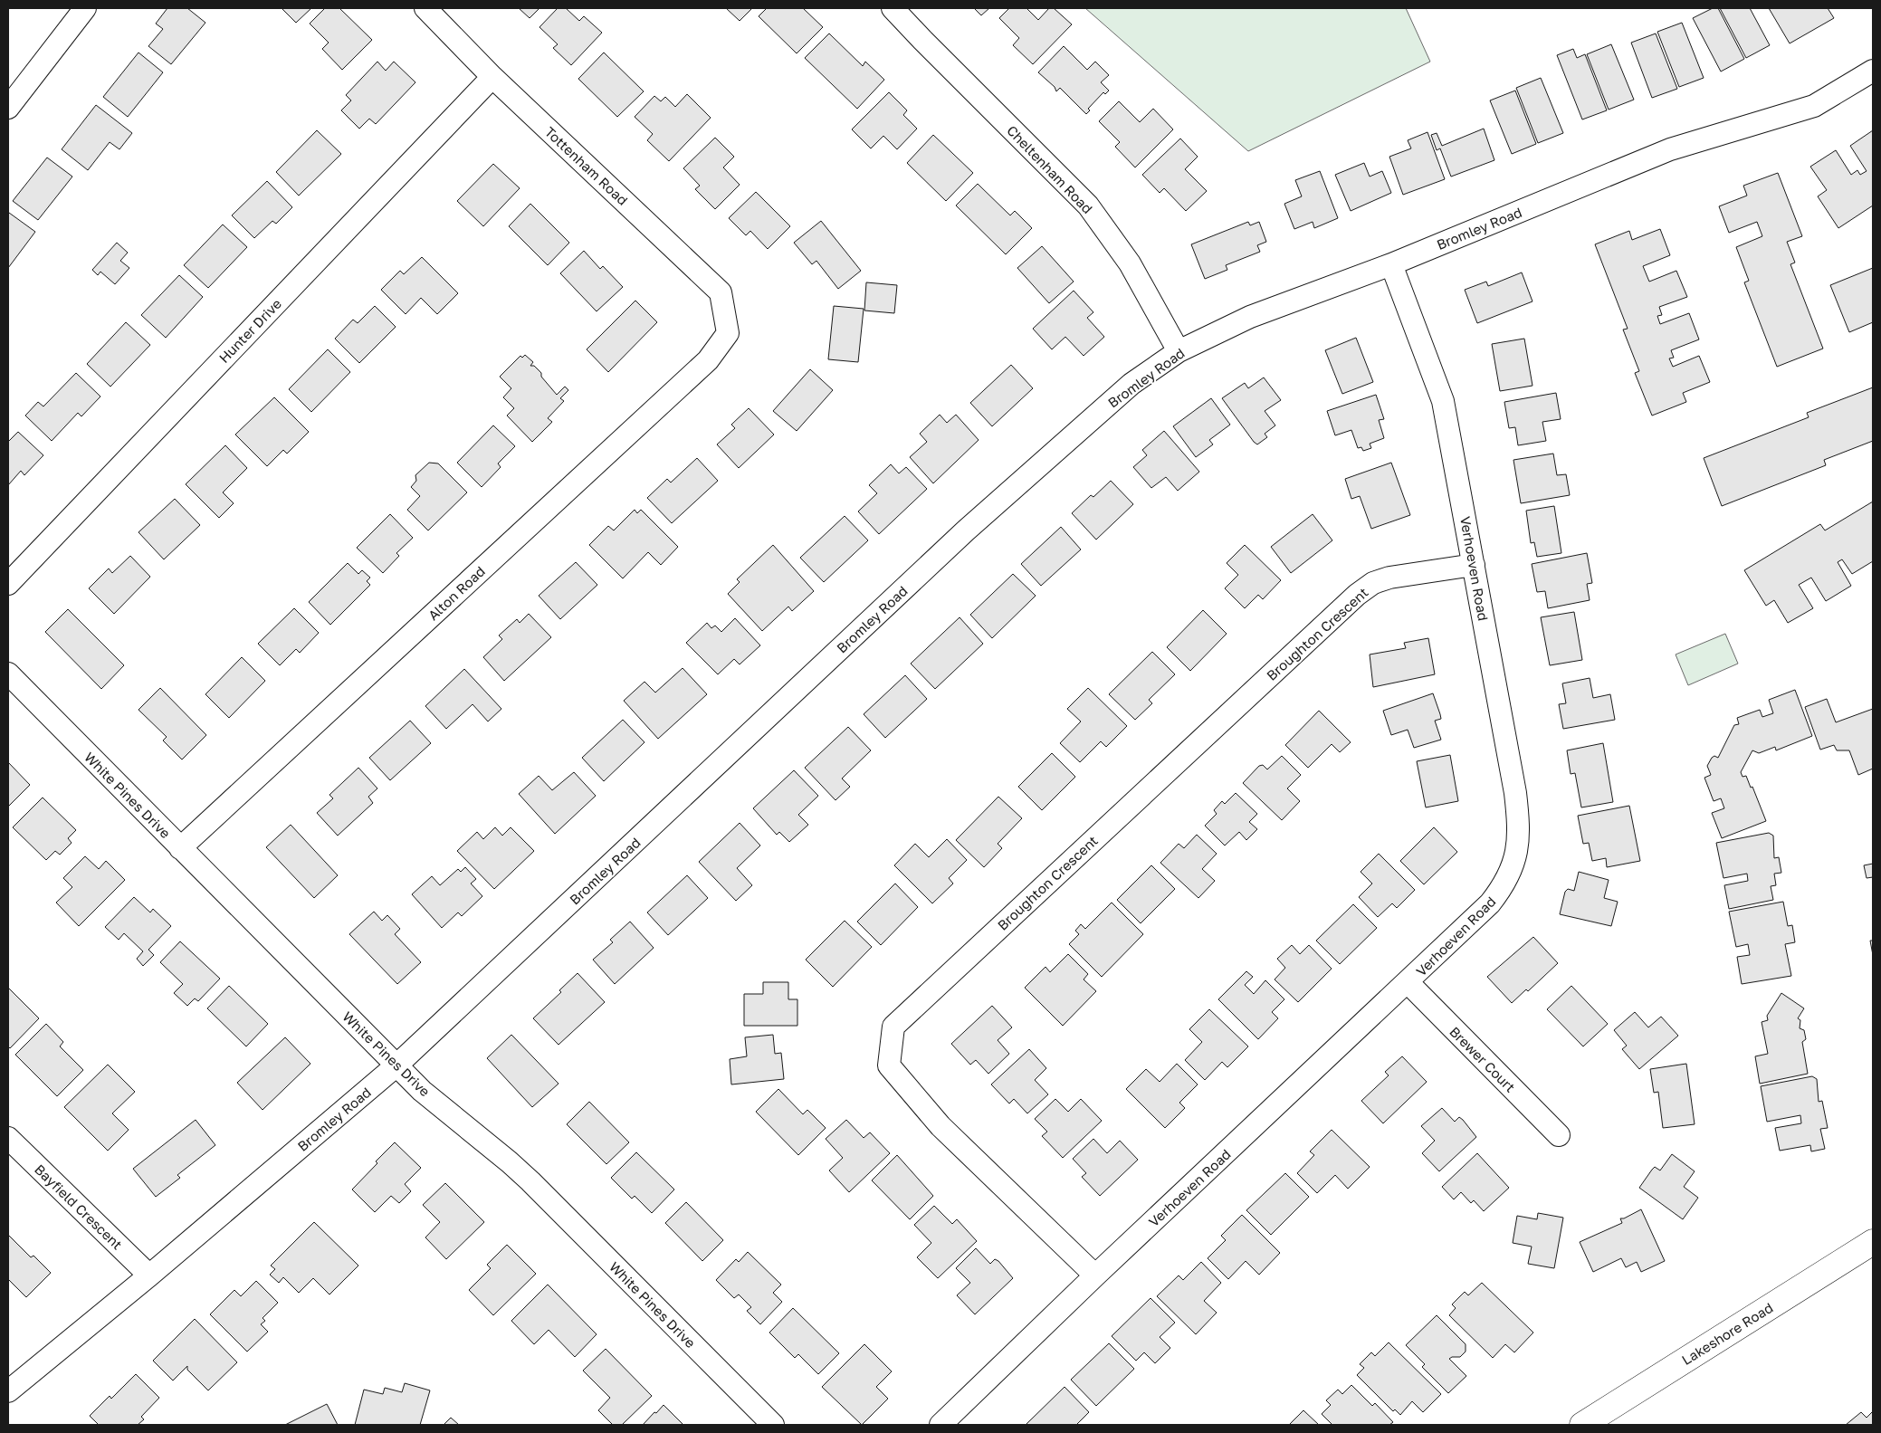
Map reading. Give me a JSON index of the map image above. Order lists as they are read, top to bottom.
{
  "streets": {
    "main road": ["Lakeshore Road"],
    "street": [
      "Tottenham Road",
      "Cheltenham Road",
      "Bromley Road",
      "Hunter Drive",
      "Verhoeven Road",
      "Alton Road",
      "Broughton Crescent",
      "White Pines Drive",
      "Brewer Court",
      "Bayfield Crescent"
    ]
  },
  "crossings": [
    ["Tottenham Road", "Hunter Drive"],
    ["Tottenham Road", "Alton Road"],
    ["Cheltenham Road", "Bromley Road"],
    ["Bromley Road", "Verhoeven Road"],
    ["Bromley Road", "White Pines Drive"],
    ["Bromley Road", "Bayfield Crescent"],
    ["Verhoeven Road", "Broughton Crescent"],
    ["Verhoeven Road", "Brewer Court"],
    ["Alton Road", "White Pines Drive"]
  ]
}
